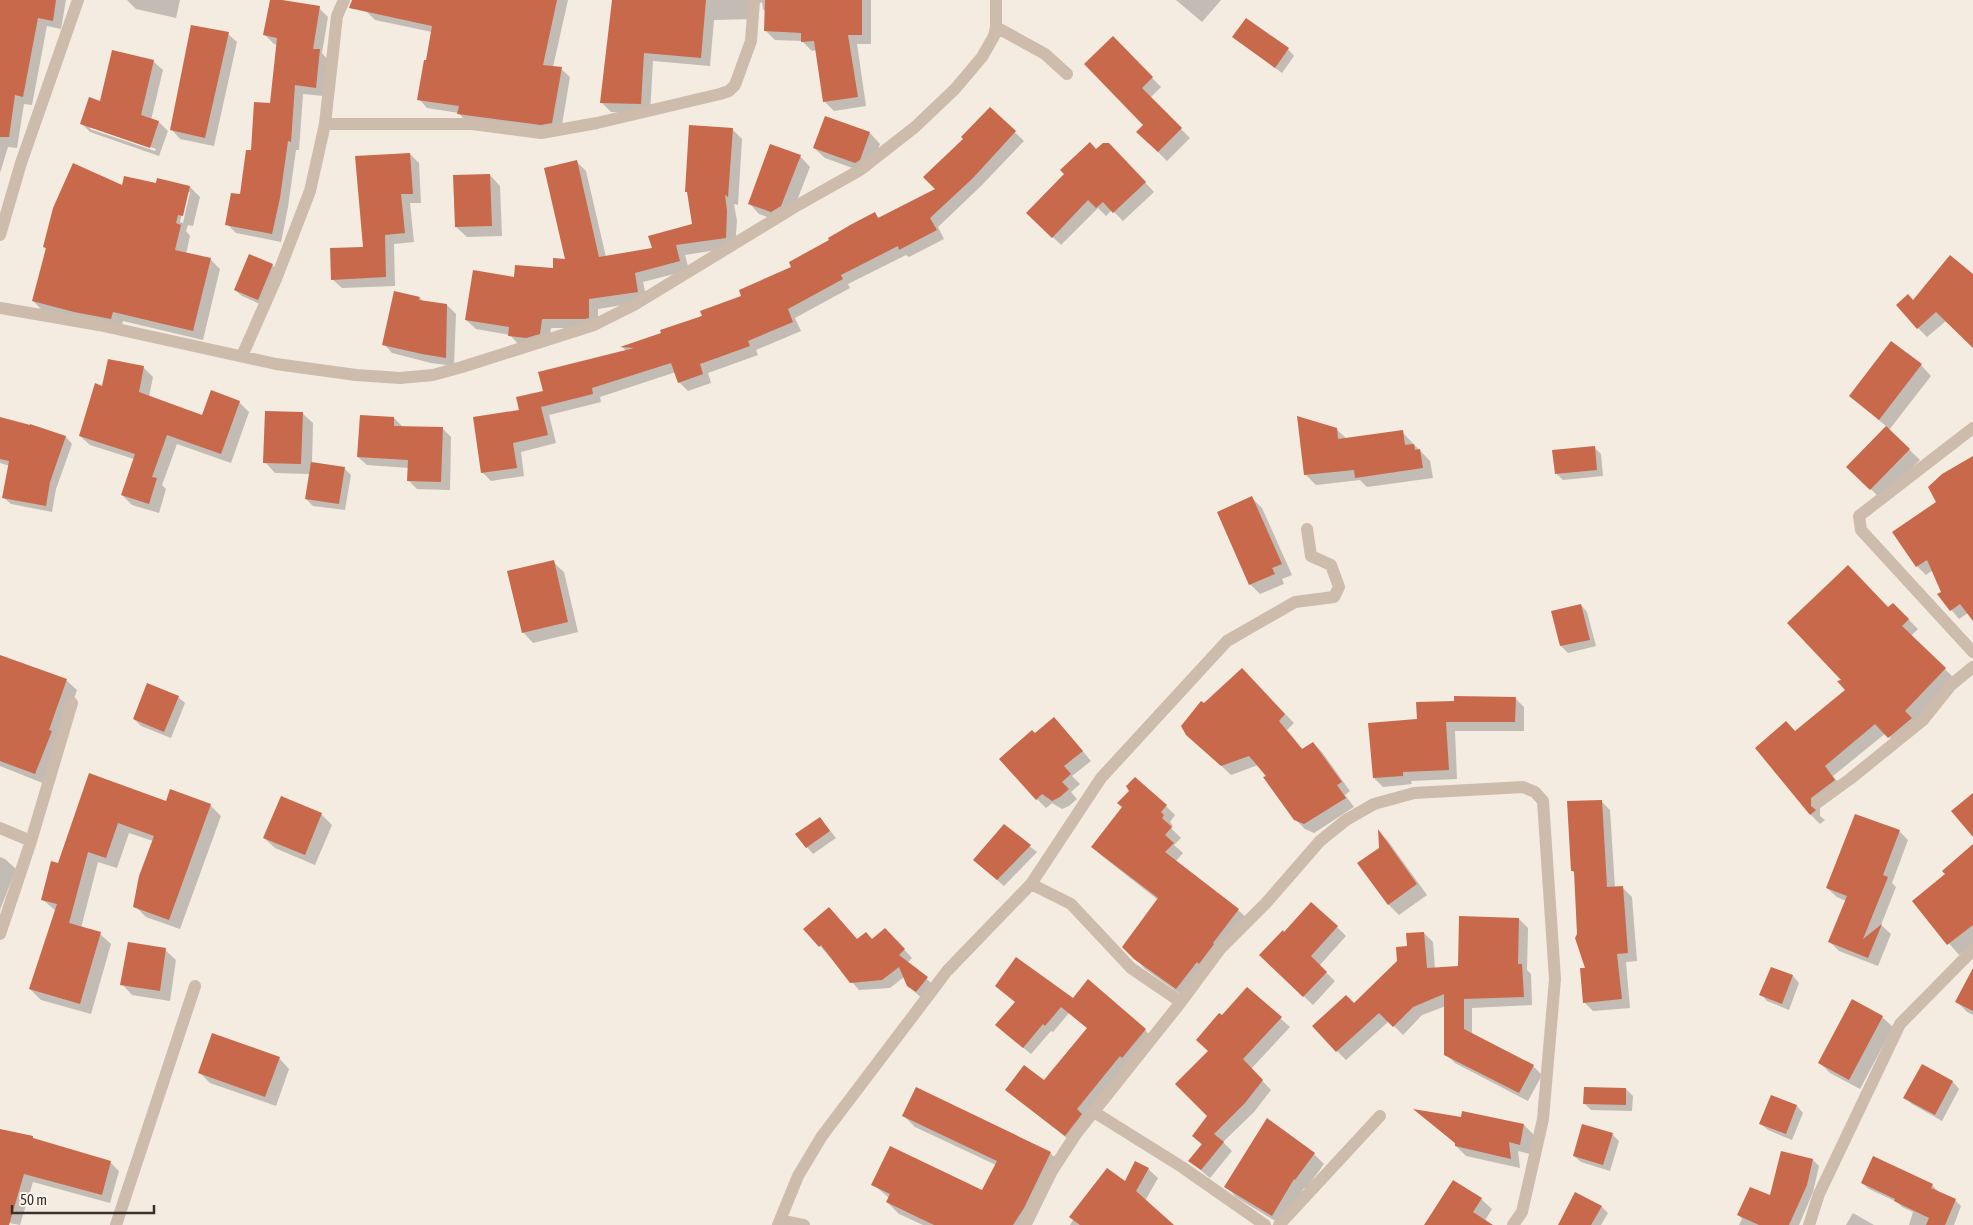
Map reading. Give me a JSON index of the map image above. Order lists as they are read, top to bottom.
{
  "scale_bar": "50 m"
}
